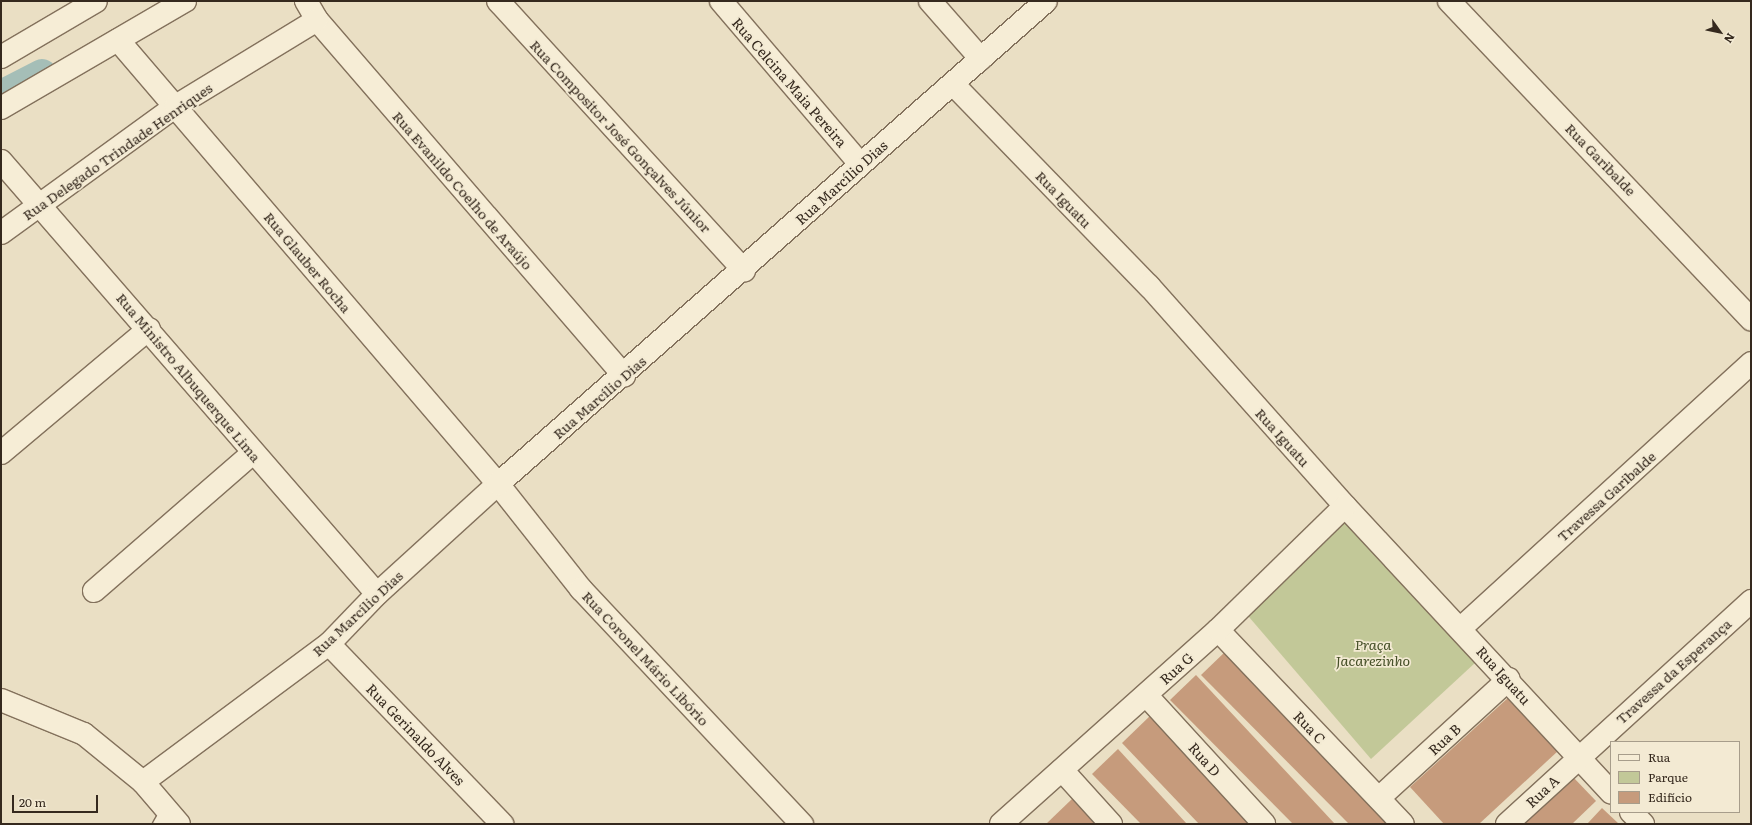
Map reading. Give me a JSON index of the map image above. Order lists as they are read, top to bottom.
{
  "streets": {
    "street": [
      "Rua Celcina Maia Pereira",
      "Rua Compositor José Gonçalves Júnior",
      "Rua Delegado Trindade Henriques",
      "Rua Garibalde",
      "Rua Marcílio Dias",
      "Rua Evanildo Coelho de Araújo",
      "Rua Iguatu",
      "Rua Glauber Rocha",
      "Rua Ministro Albuquerque Lima",
      "Travessa Garibalde",
      "Rua Coronel Mário Libório",
      "Rua G",
      "Travessa da Esperança",
      "Rua C",
      "Rua Gerinaldo Alves",
      "Rua B",
      "Rua D",
      "Rua A"
    ]
  },
  "crossings": [
    ["Rua Celcina Maia Pereira", "Rua Marcílio Dias"],
    ["Rua Compositor José Gonçalves Júnior", "Rua Marcílio Dias"],
    ["Rua Delegado Trindade Henriques", "Rua Evanildo Coelho de Araújo"],
    ["Rua Delegado Trindade Henriques", "Rua Glauber Rocha"],
    ["Rua Delegado Trindade Henriques", "Rua Ministro Albuquerque Lima"],
    ["Rua Marcílio Dias", "Rua Evanildo Coelho de Araújo"],
    ["Rua Marcílio Dias", "Rua Iguatu"],
    ["Rua Marcílio Dias", "Rua Glauber Rocha"],
    ["Rua Marcílio Dias", "Rua Ministro Albuquerque Lima"],
    ["Rua Marcílio Dias", "Rua Coronel Mário Libório"],
    ["Rua Marcílio Dias", "Rua Gerinaldo Alves"],
    ["Rua Iguatu", "Travessa Garibalde"],
    ["Rua Iguatu", "Rua G"],
    ["Rua Iguatu", "Travessa da Esperança"],
    ["Rua Iguatu", "Rua B"],
    ["Rua Iguatu", "Rua A"],
    ["Rua Glauber Rocha", "Rua Coronel Mário Libório"],
    ["Rua G", "Rua C"],
    ["Rua G", "Rua D"],
    ["Travessa da Esperança", "Rua A"],
    ["Rua C", "Rua B"]
  ],
  "parks": ["Praça Jacarezinho"],
  "legend": ["Rua", "Parque", "Edifício"],
  "scale_bar": "20 m",
  "north": "bottom right"
}
